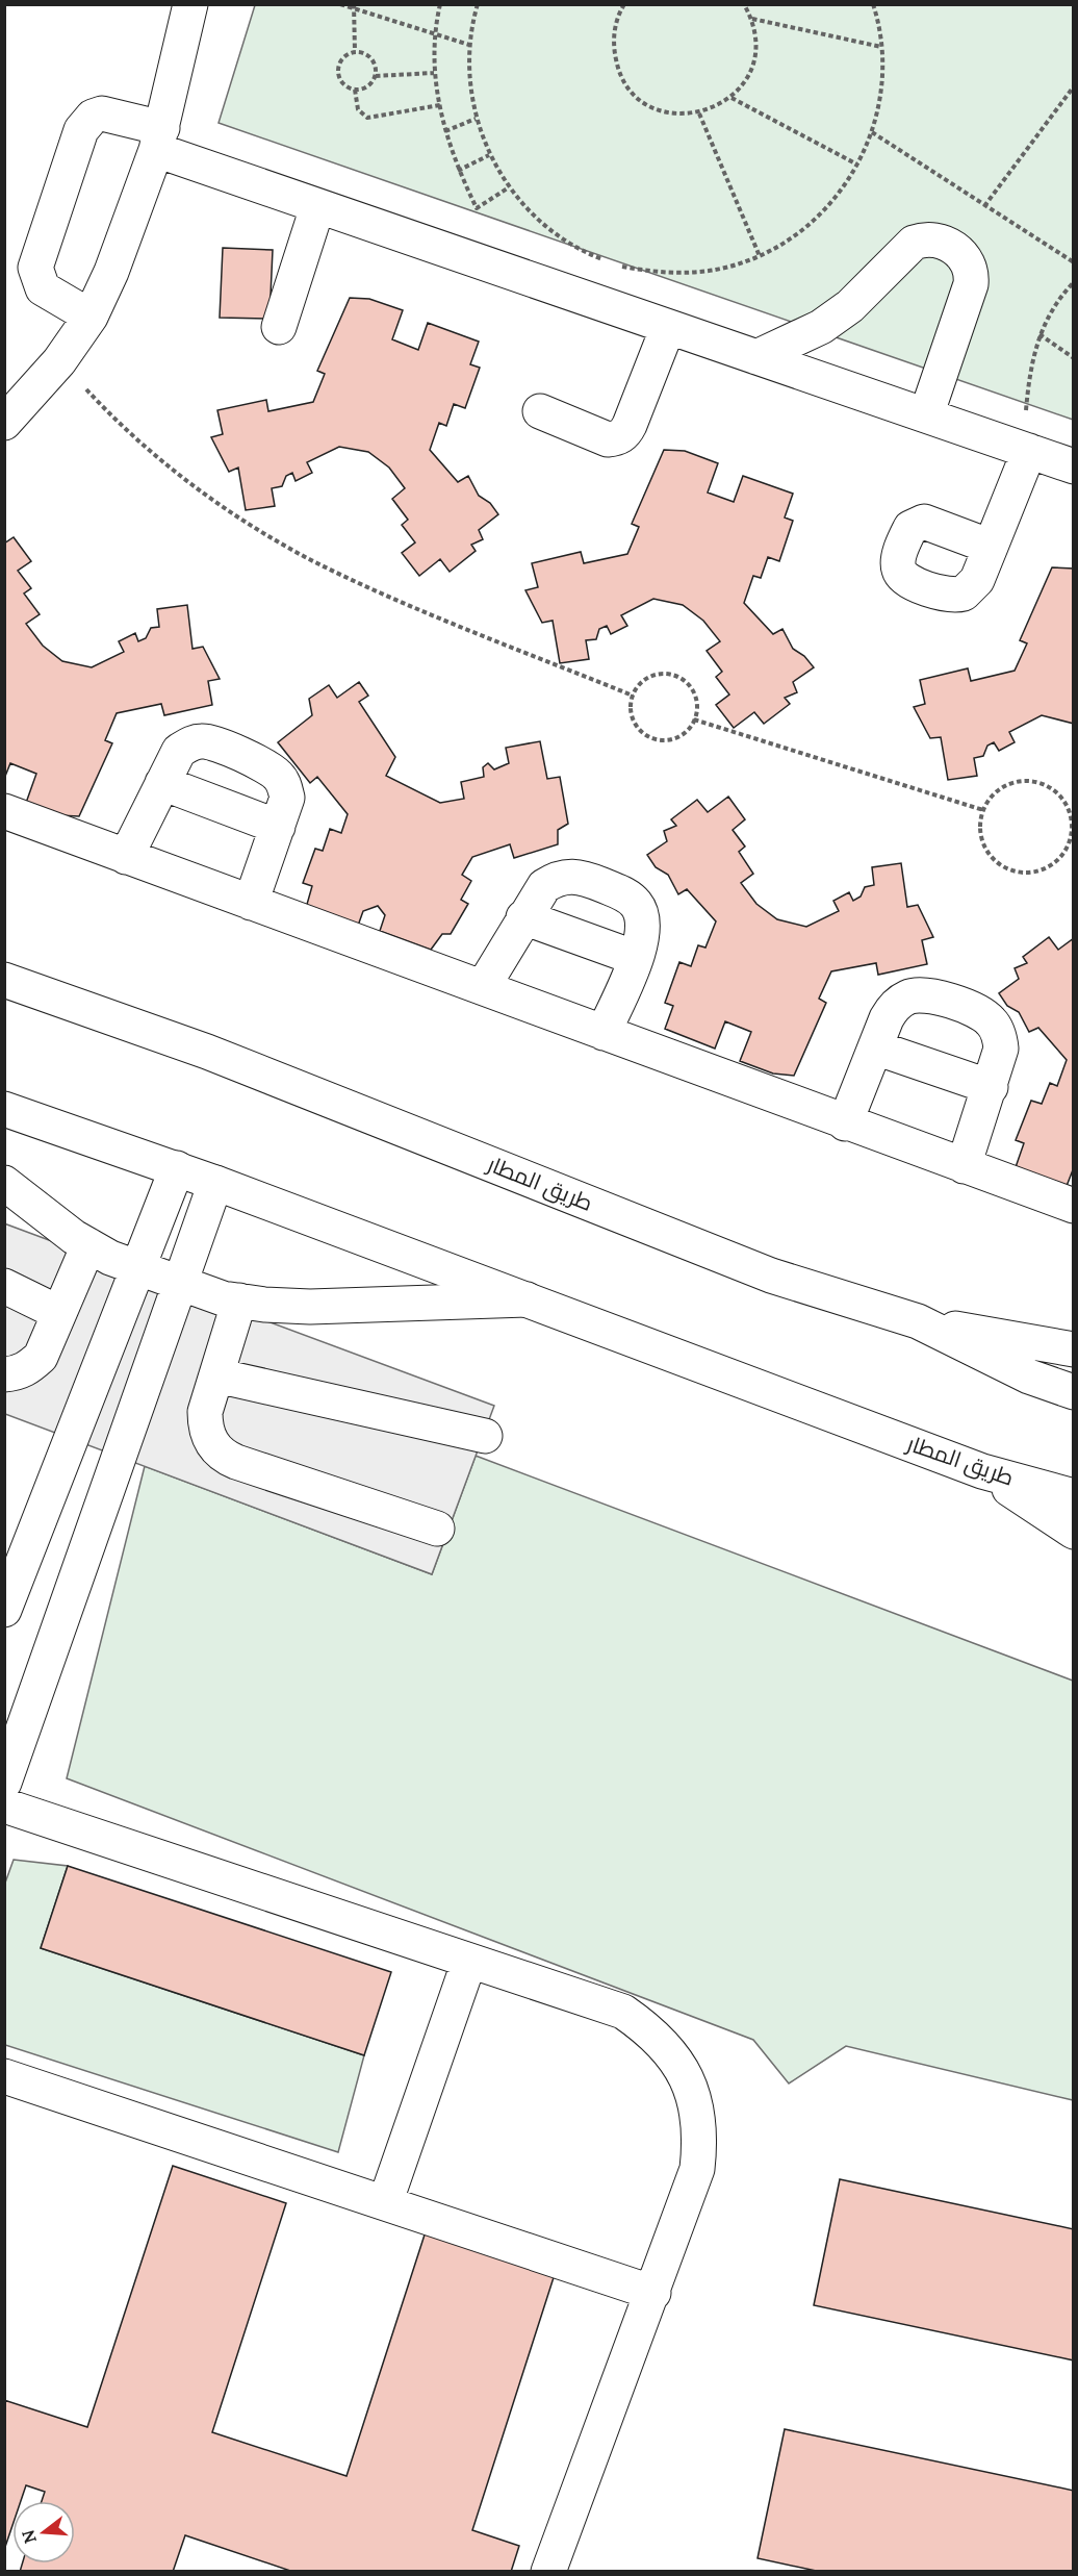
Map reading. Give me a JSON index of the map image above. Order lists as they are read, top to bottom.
{
  "streets": {
    "main road": ["طريق المطار"]
  },
  "north": "left"
}
